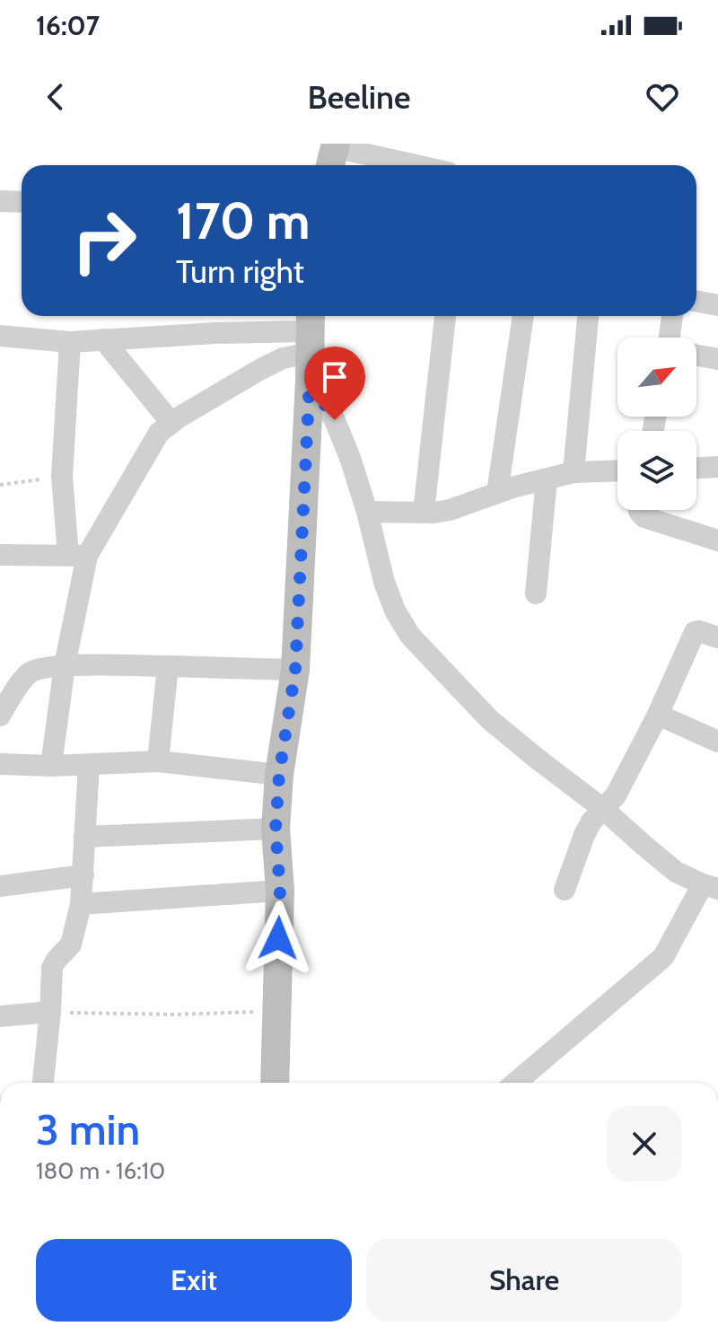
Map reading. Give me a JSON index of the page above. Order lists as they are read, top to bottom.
{
  "north": "top right",
  "page": {
    "status": "16:07",
    "header": "Beeline",
    "turn": ["170 m", "Turn right"],
    "heading": ["3 min", "180 m · 16:10"],
    "buttons": ["Exit", "Share"]
  }
}
